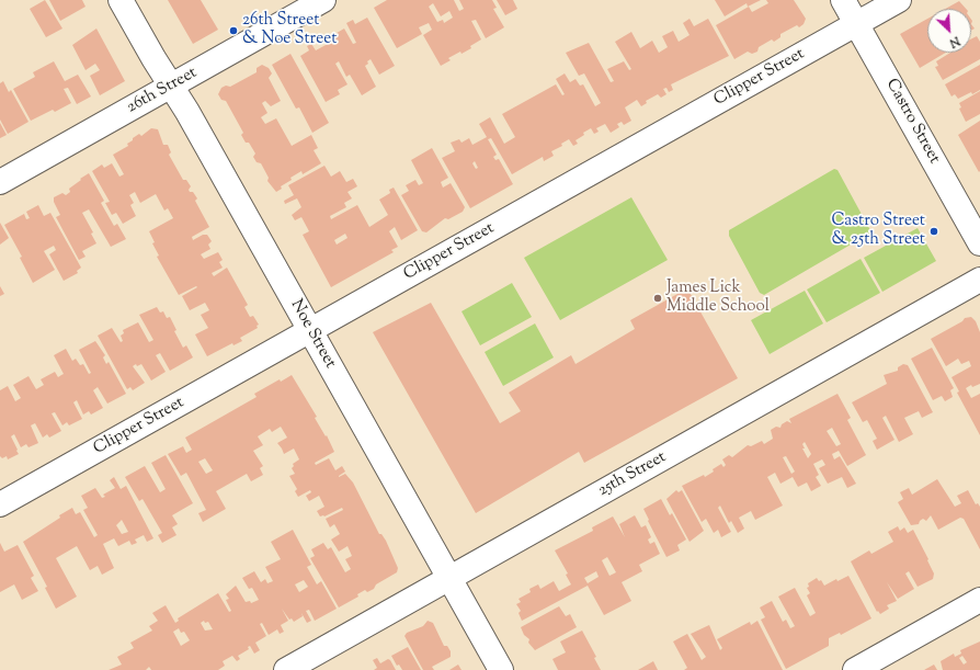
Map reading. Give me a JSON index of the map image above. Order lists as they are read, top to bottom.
{
  "streets": {
    "street": [
      "Clipper Street",
      "26th Street",
      "Castro Street",
      "Noe Street",
      "25th Street"
    ]
  },
  "crossings": [
    ["Clipper Street", "Castro Street"],
    ["Clipper Street", "Noe Street"],
    ["26th Street", "Noe Street"],
    ["Noe Street", "25th Street"]
  ],
  "places": ["26th Street & Noe Street", "Castro Street & 25th Street", "James Lick Middle School"],
  "north": "bottom right"
}
